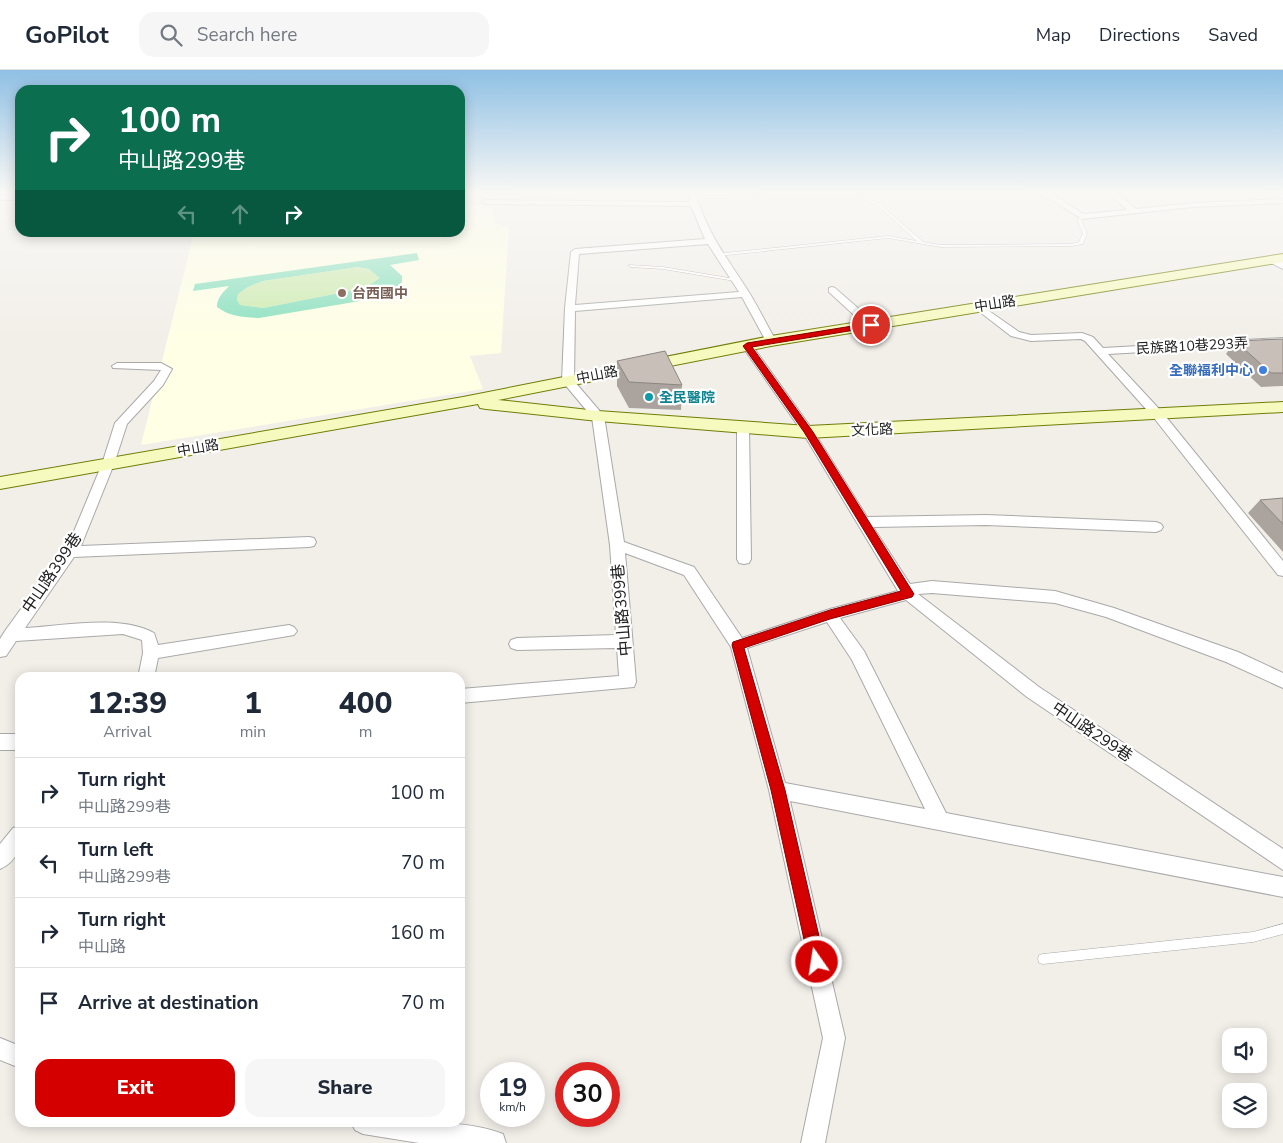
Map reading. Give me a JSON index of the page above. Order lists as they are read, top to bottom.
{
  "streets": {
    "main road": ["中山路", "文化路"],
    "street": ["民族路10巷293弄", "中山路399巷", "中山路299巷"]
  },
  "crossings": [
    ["中山路", "文化路"],
    ["中山路", "中山路399巷"],
    ["中山路", "中山路299巷"],
    ["文化路", "中山路399巷"],
    ["文化路", "中山路299巷"]
  ],
  "places": ["台西國中", "全聯福利中心", "全民醫院"],
  "page": {
    "header": "GoPilot",
    "search": "Search here",
    "nav": ["Map", "Directions", "Saved"],
    "turn": ["100 m", "中山路299巷"],
    "eta": [
      "12:39",
      "Arrival",
      "1",
      "min",
      "400",
      "m"
    ],
    "list": [
      {
        "name": "Turn right",
        "note": "中山路299巷",
        "value": "100 m"
      },
      {
        "name": "Turn left",
        "note": "中山路299巷",
        "value": "70 m"
      },
      {
        "name": "Turn right",
        "note": "中山路",
        "value": "160 m"
      },
      {
        "name": "Arrive at destination",
        "value": "70 m"
      }
    ],
    "buttons": ["Exit", "Share"],
    "speed": "19 km/h",
    "limit": "30"
  }
}
